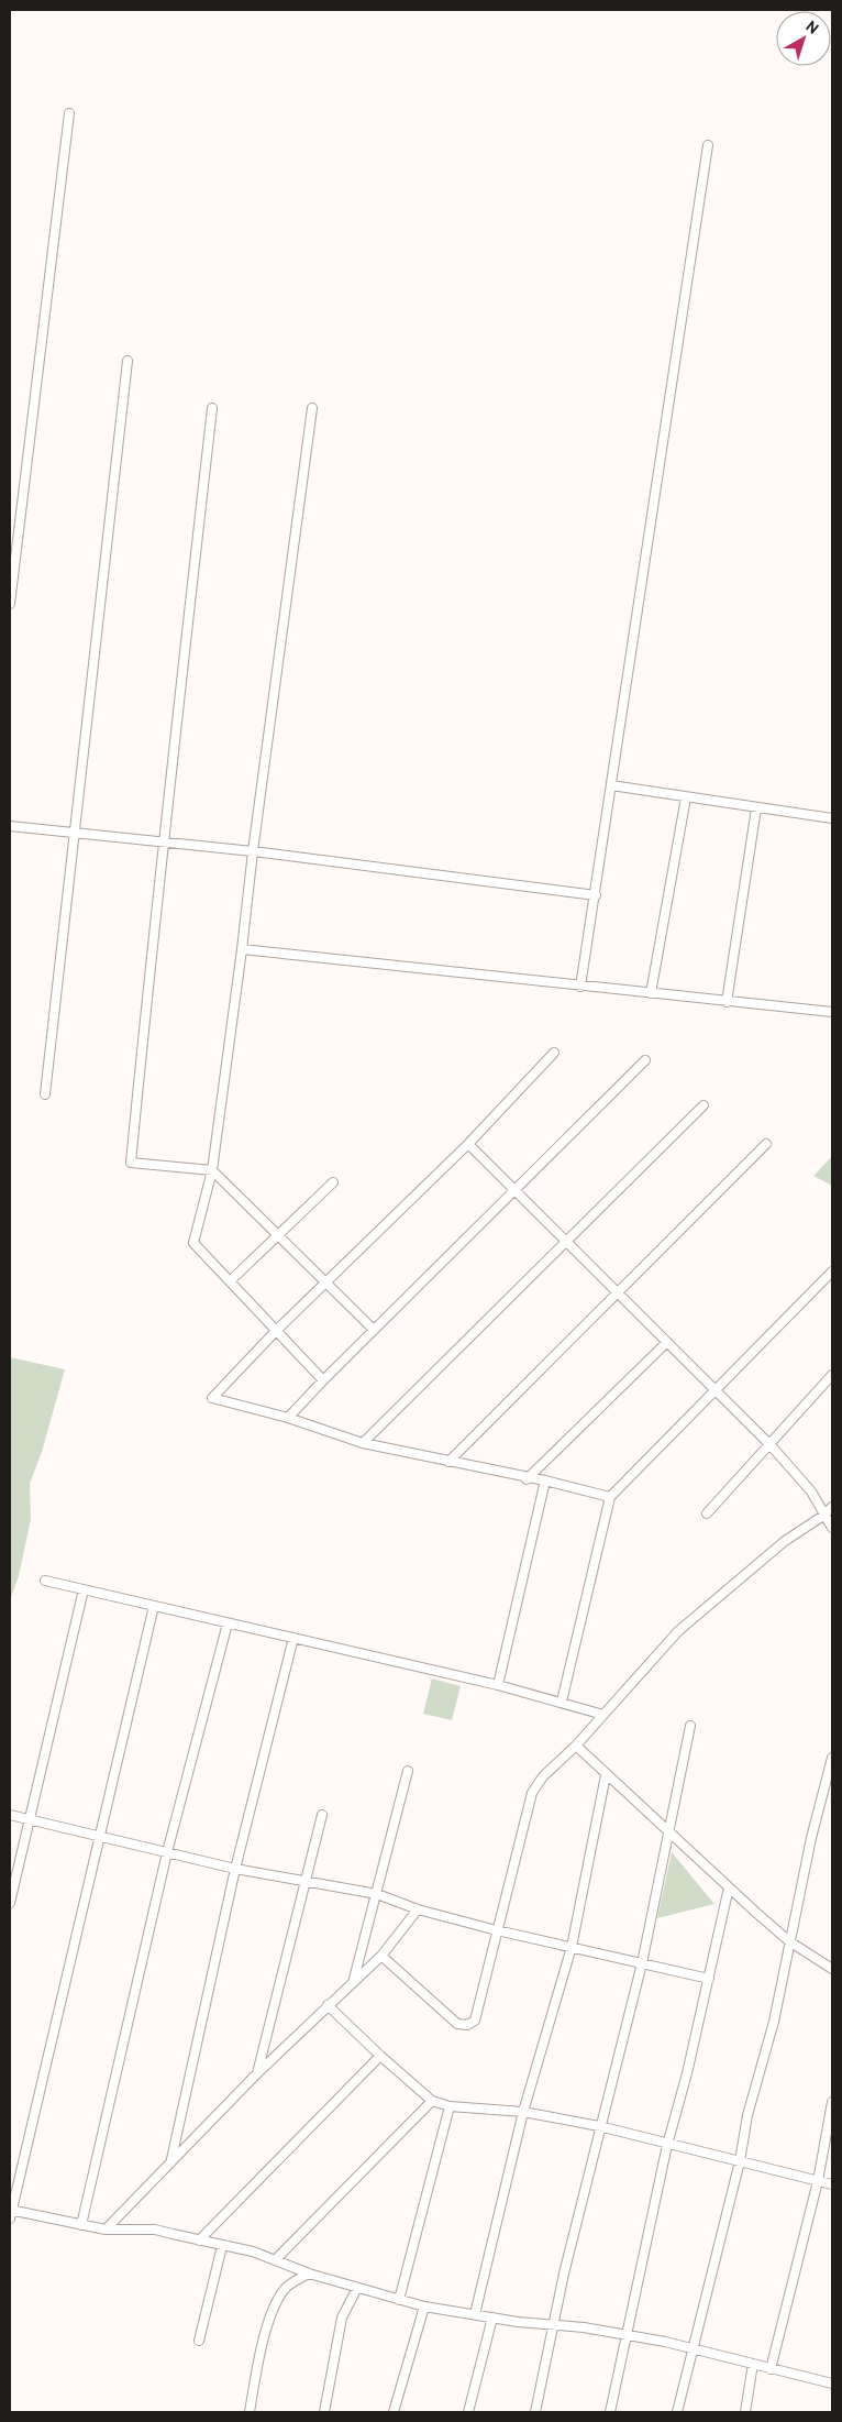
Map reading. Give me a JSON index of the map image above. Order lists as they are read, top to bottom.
{
  "north": "top right"
}
